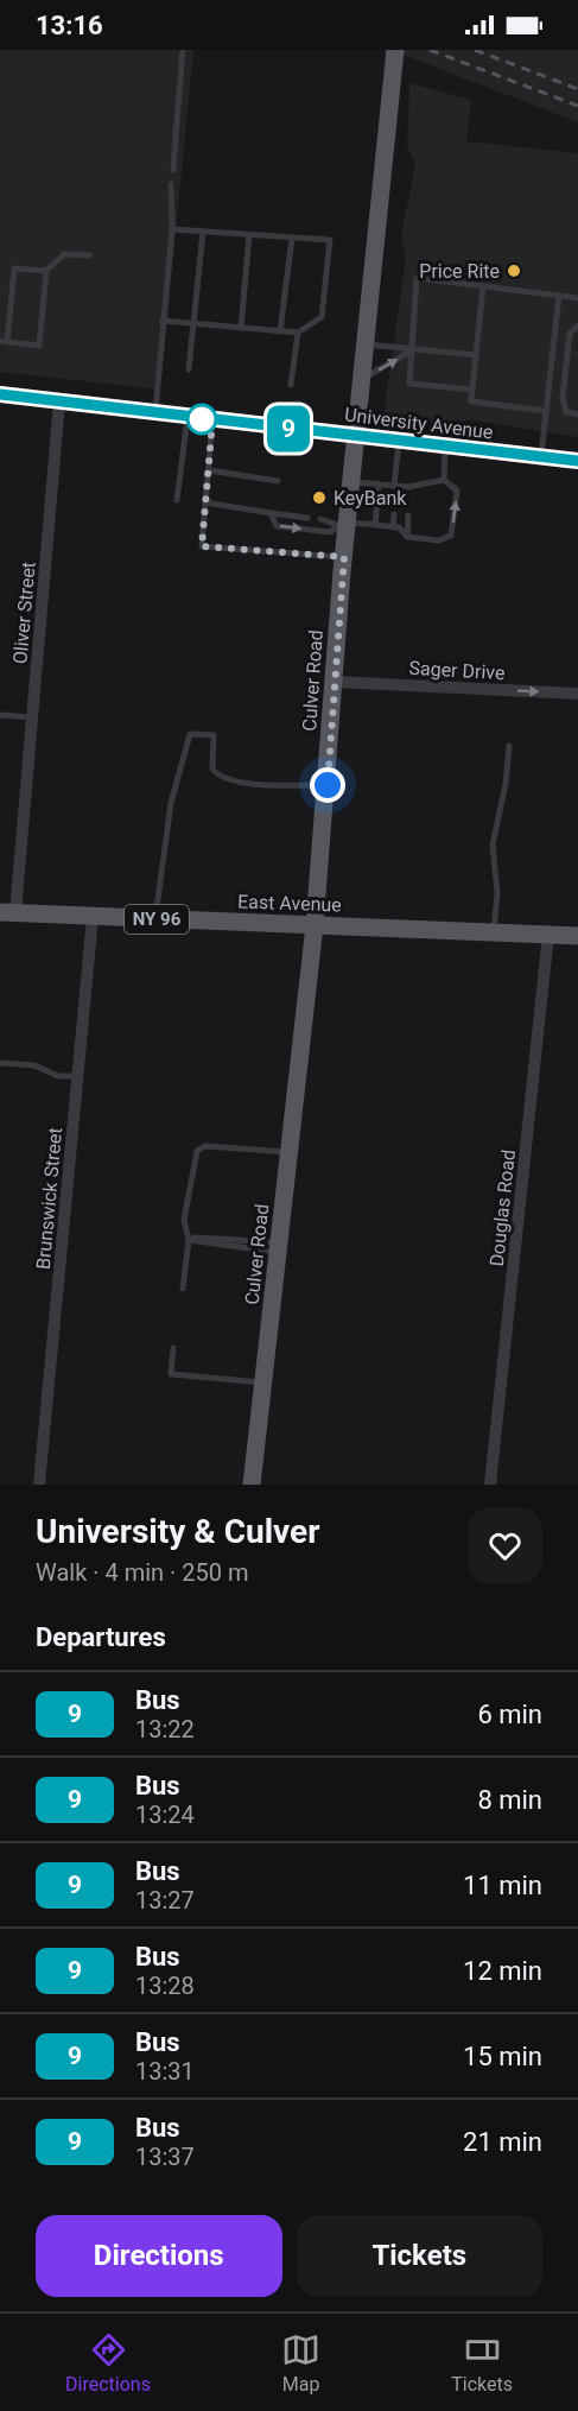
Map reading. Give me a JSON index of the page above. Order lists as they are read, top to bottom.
{
  "streets": {
    "main road": [
      "University Avenue",
      "Culver Road",
      "East Avenue",
      "NY 96"
    ],
    "street": [
      "Oliver Street",
      "Sager Drive",
      "Brunswick Street",
      "Douglas Road"
    ]
  },
  "crossings": [
    ["University Avenue", "Oliver Street"],
    ["University Avenue", "Culver Road"],
    ["Oliver Street", "East Avenue"],
    ["Sager Drive", "Culver Road"],
    ["Culver Road", "East Avenue"],
    ["East Avenue", "Brunswick Street"],
    ["East Avenue", "Douglas Road"]
  ],
  "one_way": ["Sager Drive"],
  "places": ["Price Rite", "KeyBank"],
  "lines": ["bus line 9"],
  "page": {
    "status": "13:16",
    "on_map": "9",
    "heading": [
      ["University & Culver", "Walk · 4 min · 250 m"],
      "Departures"
    ],
    "list": [
      {
        "mark": "9",
        "name": "Bus",
        "note": "13:22",
        "value": "6 min"
      },
      {
        "mark": "9",
        "name": "Bus",
        "note": "13:24",
        "value": "8 min"
      },
      {
        "mark": "9",
        "name": "Bus",
        "note": "13:27",
        "value": "11 min"
      },
      {
        "mark": "9",
        "name": "Bus",
        "note": "13:28",
        "value": "12 min"
      },
      {
        "mark": "9",
        "name": "Bus",
        "note": "13:31",
        "value": "15 min"
      },
      {
        "mark": "9",
        "name": "Bus",
        "note": "13:37",
        "value": "21 min"
      }
    ],
    "buttons": ["Directions", "Tickets"],
    "tabs": ["Directions", "Map", "Tickets"]
  }
}
